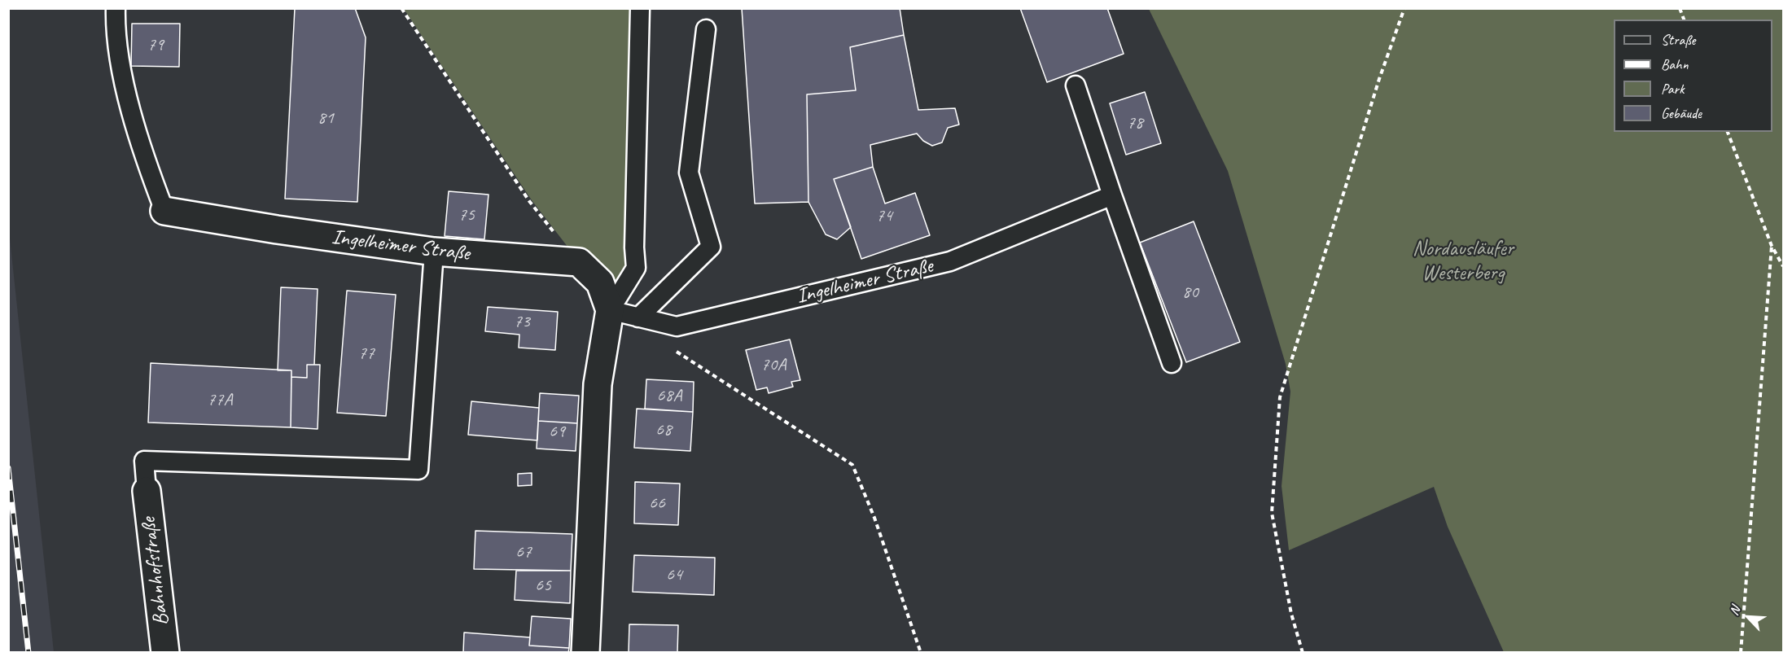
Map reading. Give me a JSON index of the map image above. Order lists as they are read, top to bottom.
{
  "streets": {
    "street": ["Ingelheimer Straße", "Bahnhofstraße"]
  },
  "parks": ["Nordausläufer Westerberg"],
  "house_numbers": [
    "79",
    "81",
    "78",
    "75",
    "74",
    "80",
    "73",
    "77",
    "70A",
    "68A",
    "77A",
    "68",
    "69",
    "66",
    "67",
    "64",
    "65"
  ],
  "legend": [
    "Straße",
    "Bahn",
    "Park",
    "Gebäude"
  ],
  "north": "top left"
}
